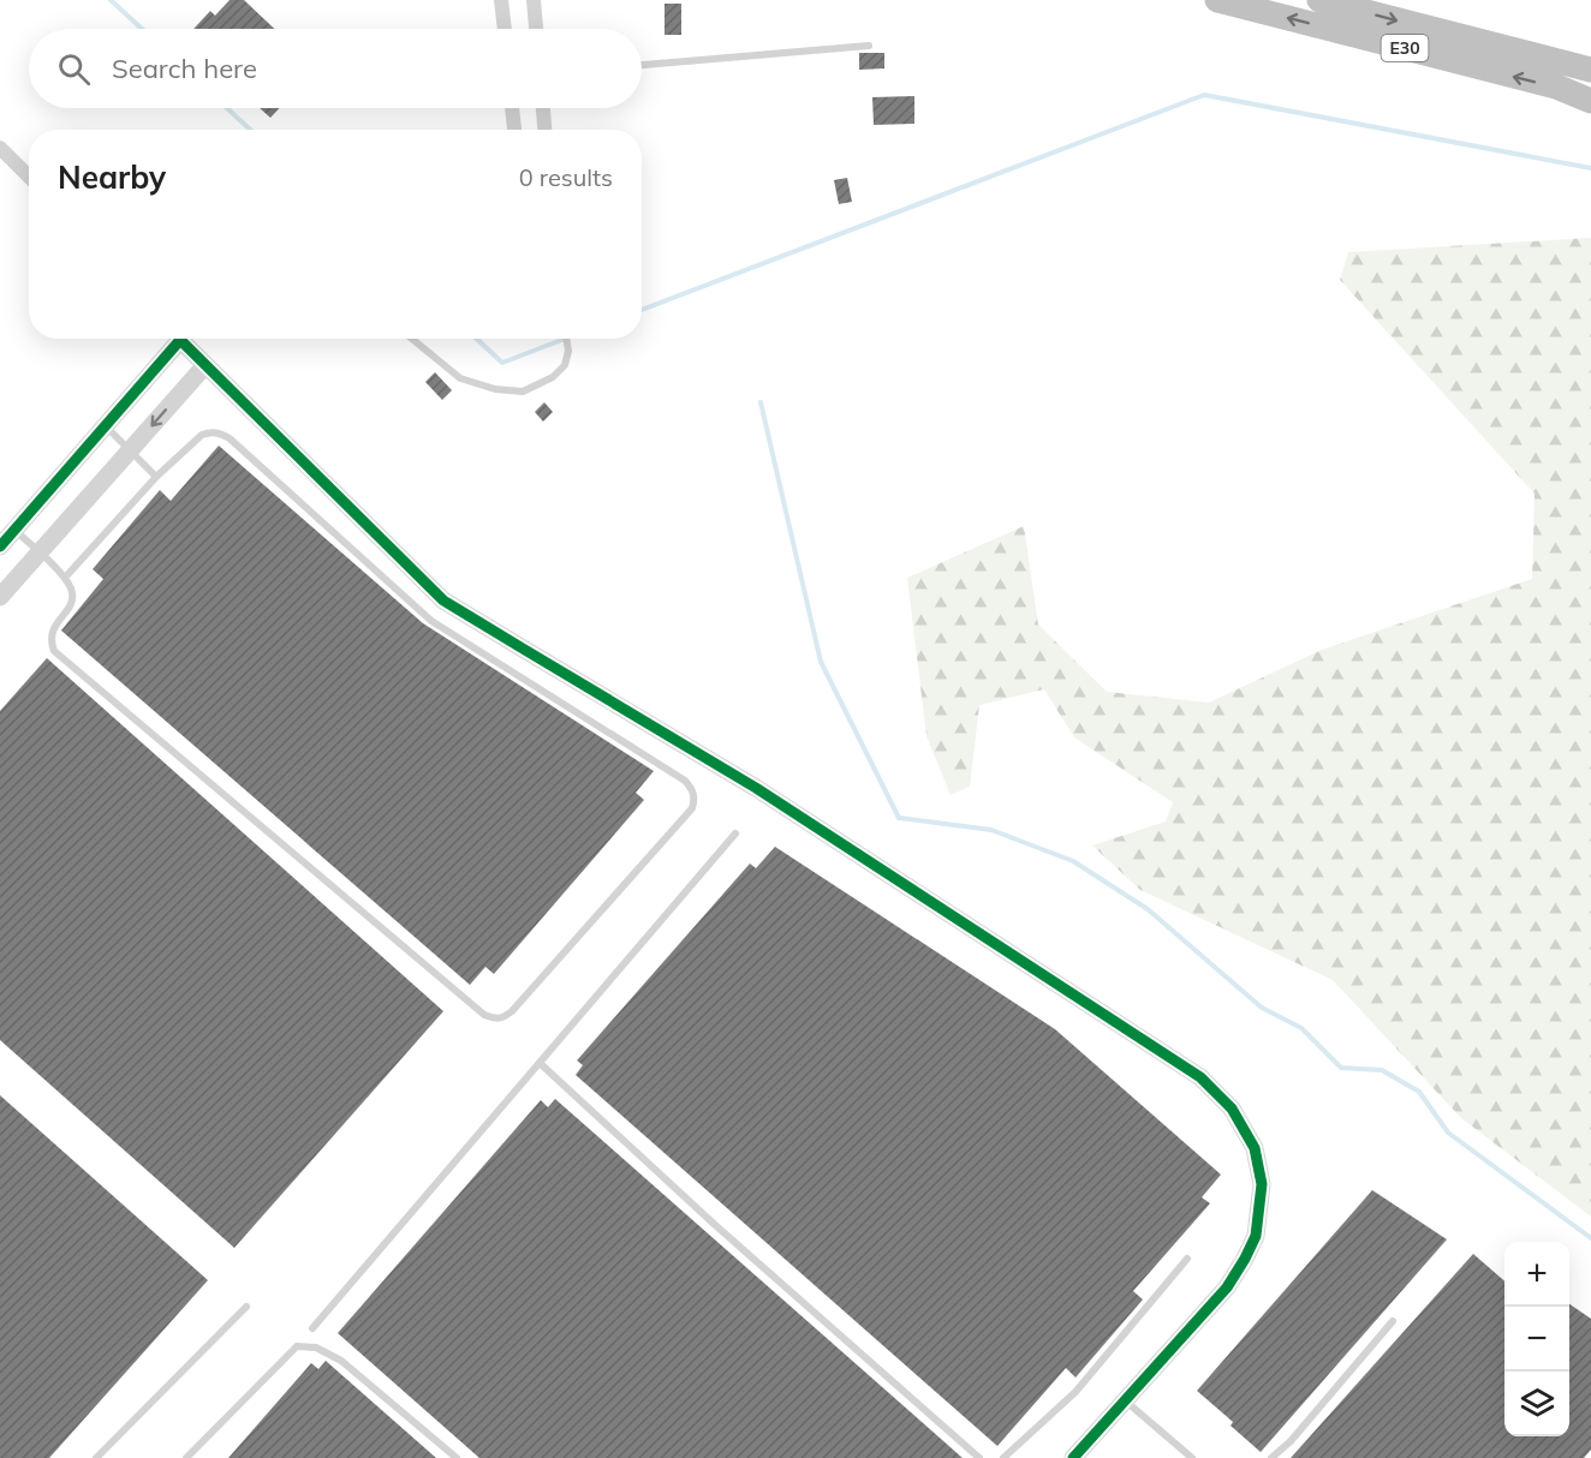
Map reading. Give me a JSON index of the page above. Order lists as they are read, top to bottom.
{
  "streets": {
    "highway": ["E30"]
  },
  "page": {
    "search": "Search here",
    "heading": ["Nearby", "0 results"],
    "map_buttons": ["+", "−"]
  }
}
